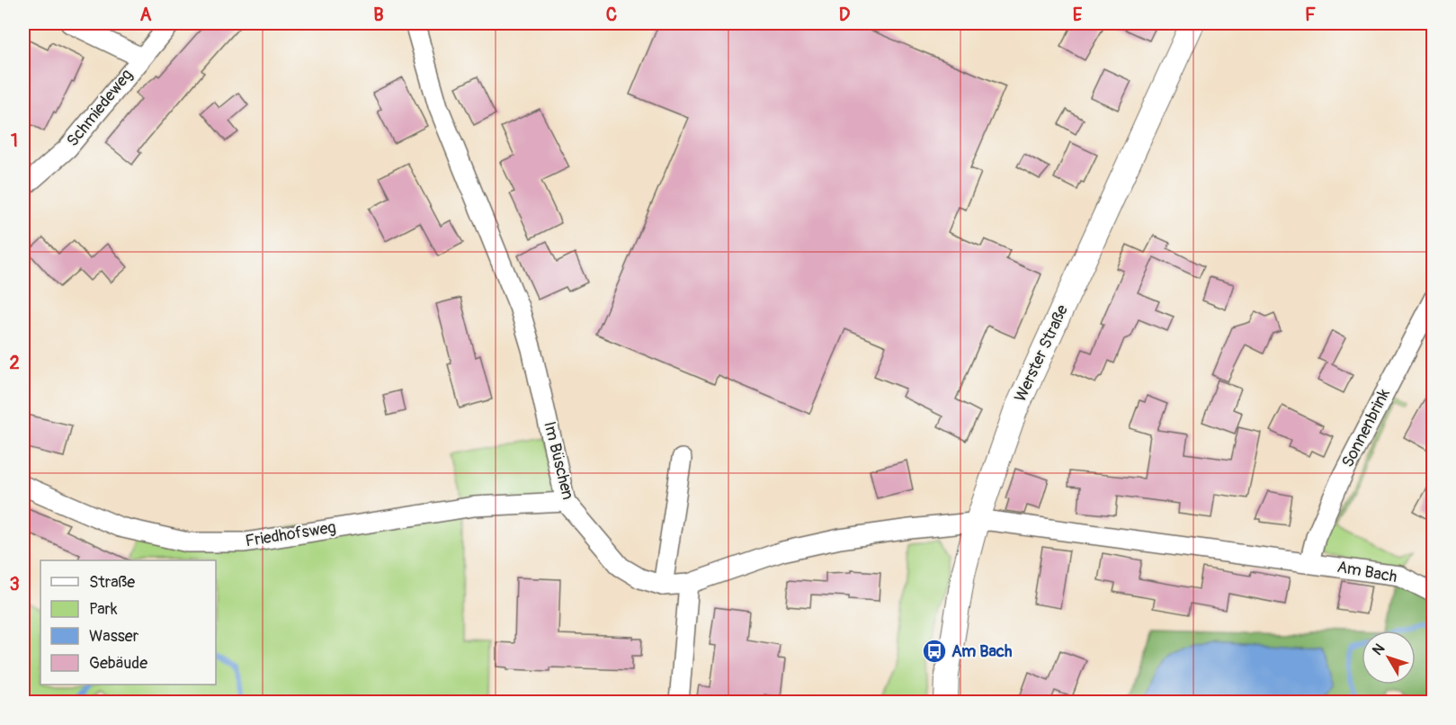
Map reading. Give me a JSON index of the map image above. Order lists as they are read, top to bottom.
{
  "streets": {
    "main road": ["Werster Straße"],
    "street": [
      "Schmiedeweg",
      "Sonnenbrink",
      "Im Büschen",
      "Friedhofsweg",
      "Am Bach"
    ]
  },
  "crossings": [
    ["Werster Straße", "Im Büschen"],
    ["Werster Straße", "Am Bach"],
    ["Sonnenbrink", "Am Bach"],
    ["Im Büschen", "Friedhofsweg"],
    ["Im Büschen", "Am Bach"]
  ],
  "places": {
    "bus stop": ["Am Bach"]
  },
  "legend": [
    "Straße",
    "Park",
    "Wasser",
    "Gebäude"
  ],
  "north": "top left",
  "grid": {
    "columns": [
      "A",
      "B",
      "C",
      "D",
      "E",
      "F"
    ],
    "rows": ["1", "2", "3"]
  }
}
